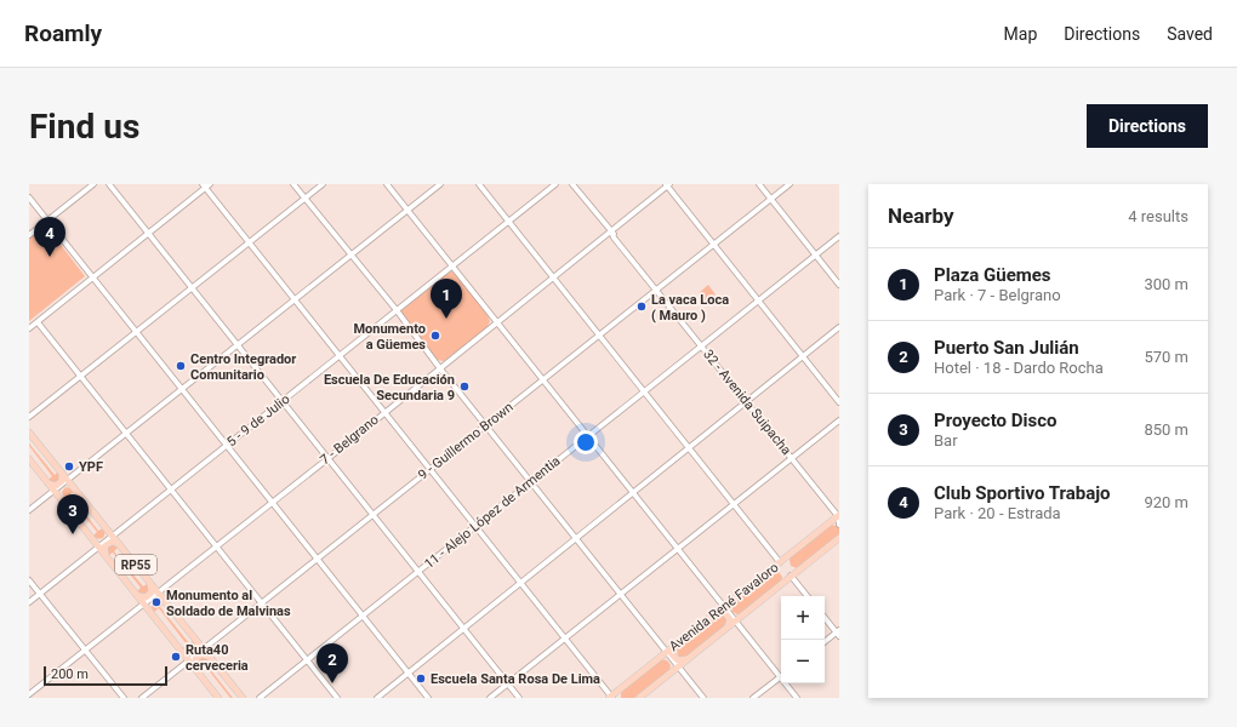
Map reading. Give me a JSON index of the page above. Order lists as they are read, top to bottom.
{
  "streets": {
    "main road": ["RP55", "Avenida René Favaloro"],
    "street": [
      "32 - Avenida Suipacha",
      "5 - 9 de Julio",
      "7 - Belgrano",
      "9 - Guillermo Brown",
      "11 - Alejo López de Armentia"
    ]
  },
  "crossings": [
    ["32 - Avenida Suipacha", "7 - Belgrano"],
    ["32 - Avenida Suipacha", "9 - Guillermo Brown"],
    ["32 - Avenida Suipacha", "11 - Alejo López de Armentia"],
    ["32 - Avenida Suipacha", "Avenida René Favaloro"],
    ["5 - 9 de Julio", "RP55"],
    ["7 - Belgrano", "RP55"],
    ["9 - Guillermo Brown", "RP55"]
  ],
  "places": [
    "La vaca Loca ( Mauro )",
    "Monumento a Güemes",
    "Centro Integrador Comunitario",
    "Escuela De Educación Secundaria 9",
    "YPF",
    "Monumento al Soldado de Malvinas",
    "Ruta40 cerveceria",
    "Escuela Santa Rosa De Lima"
  ],
  "scale_bar": "200 m",
  "page": {
    "header": "Roamly",
    "nav": ["Map", "Directions", "Saved"],
    "buttons": "Directions",
    "title": "Find us",
    "heading": ["Nearby", "4 results"],
    "pins": [
      "4",
      "1",
      "3",
      "2"
    ],
    "list": [
      {
        "mark": "1",
        "name": "Plaza Güemes",
        "note": "Park · 7 - Belgrano",
        "value": "300 m"
      },
      {
        "mark": "2",
        "name": "Puerto San Julián",
        "note": "Hotel · 18 - Dardo Rocha",
        "value": "570 m"
      },
      {
        "mark": "3",
        "name": "Proyecto Disco",
        "note": "Bar",
        "value": "850 m"
      },
      {
        "mark": "4",
        "name": "Club Sportivo Trabajo",
        "note": "Park · 20 - Estrada",
        "value": "920 m"
      }
    ],
    "map_buttons": ["+", "−"],
    "scale": "200 m"
  }
}
